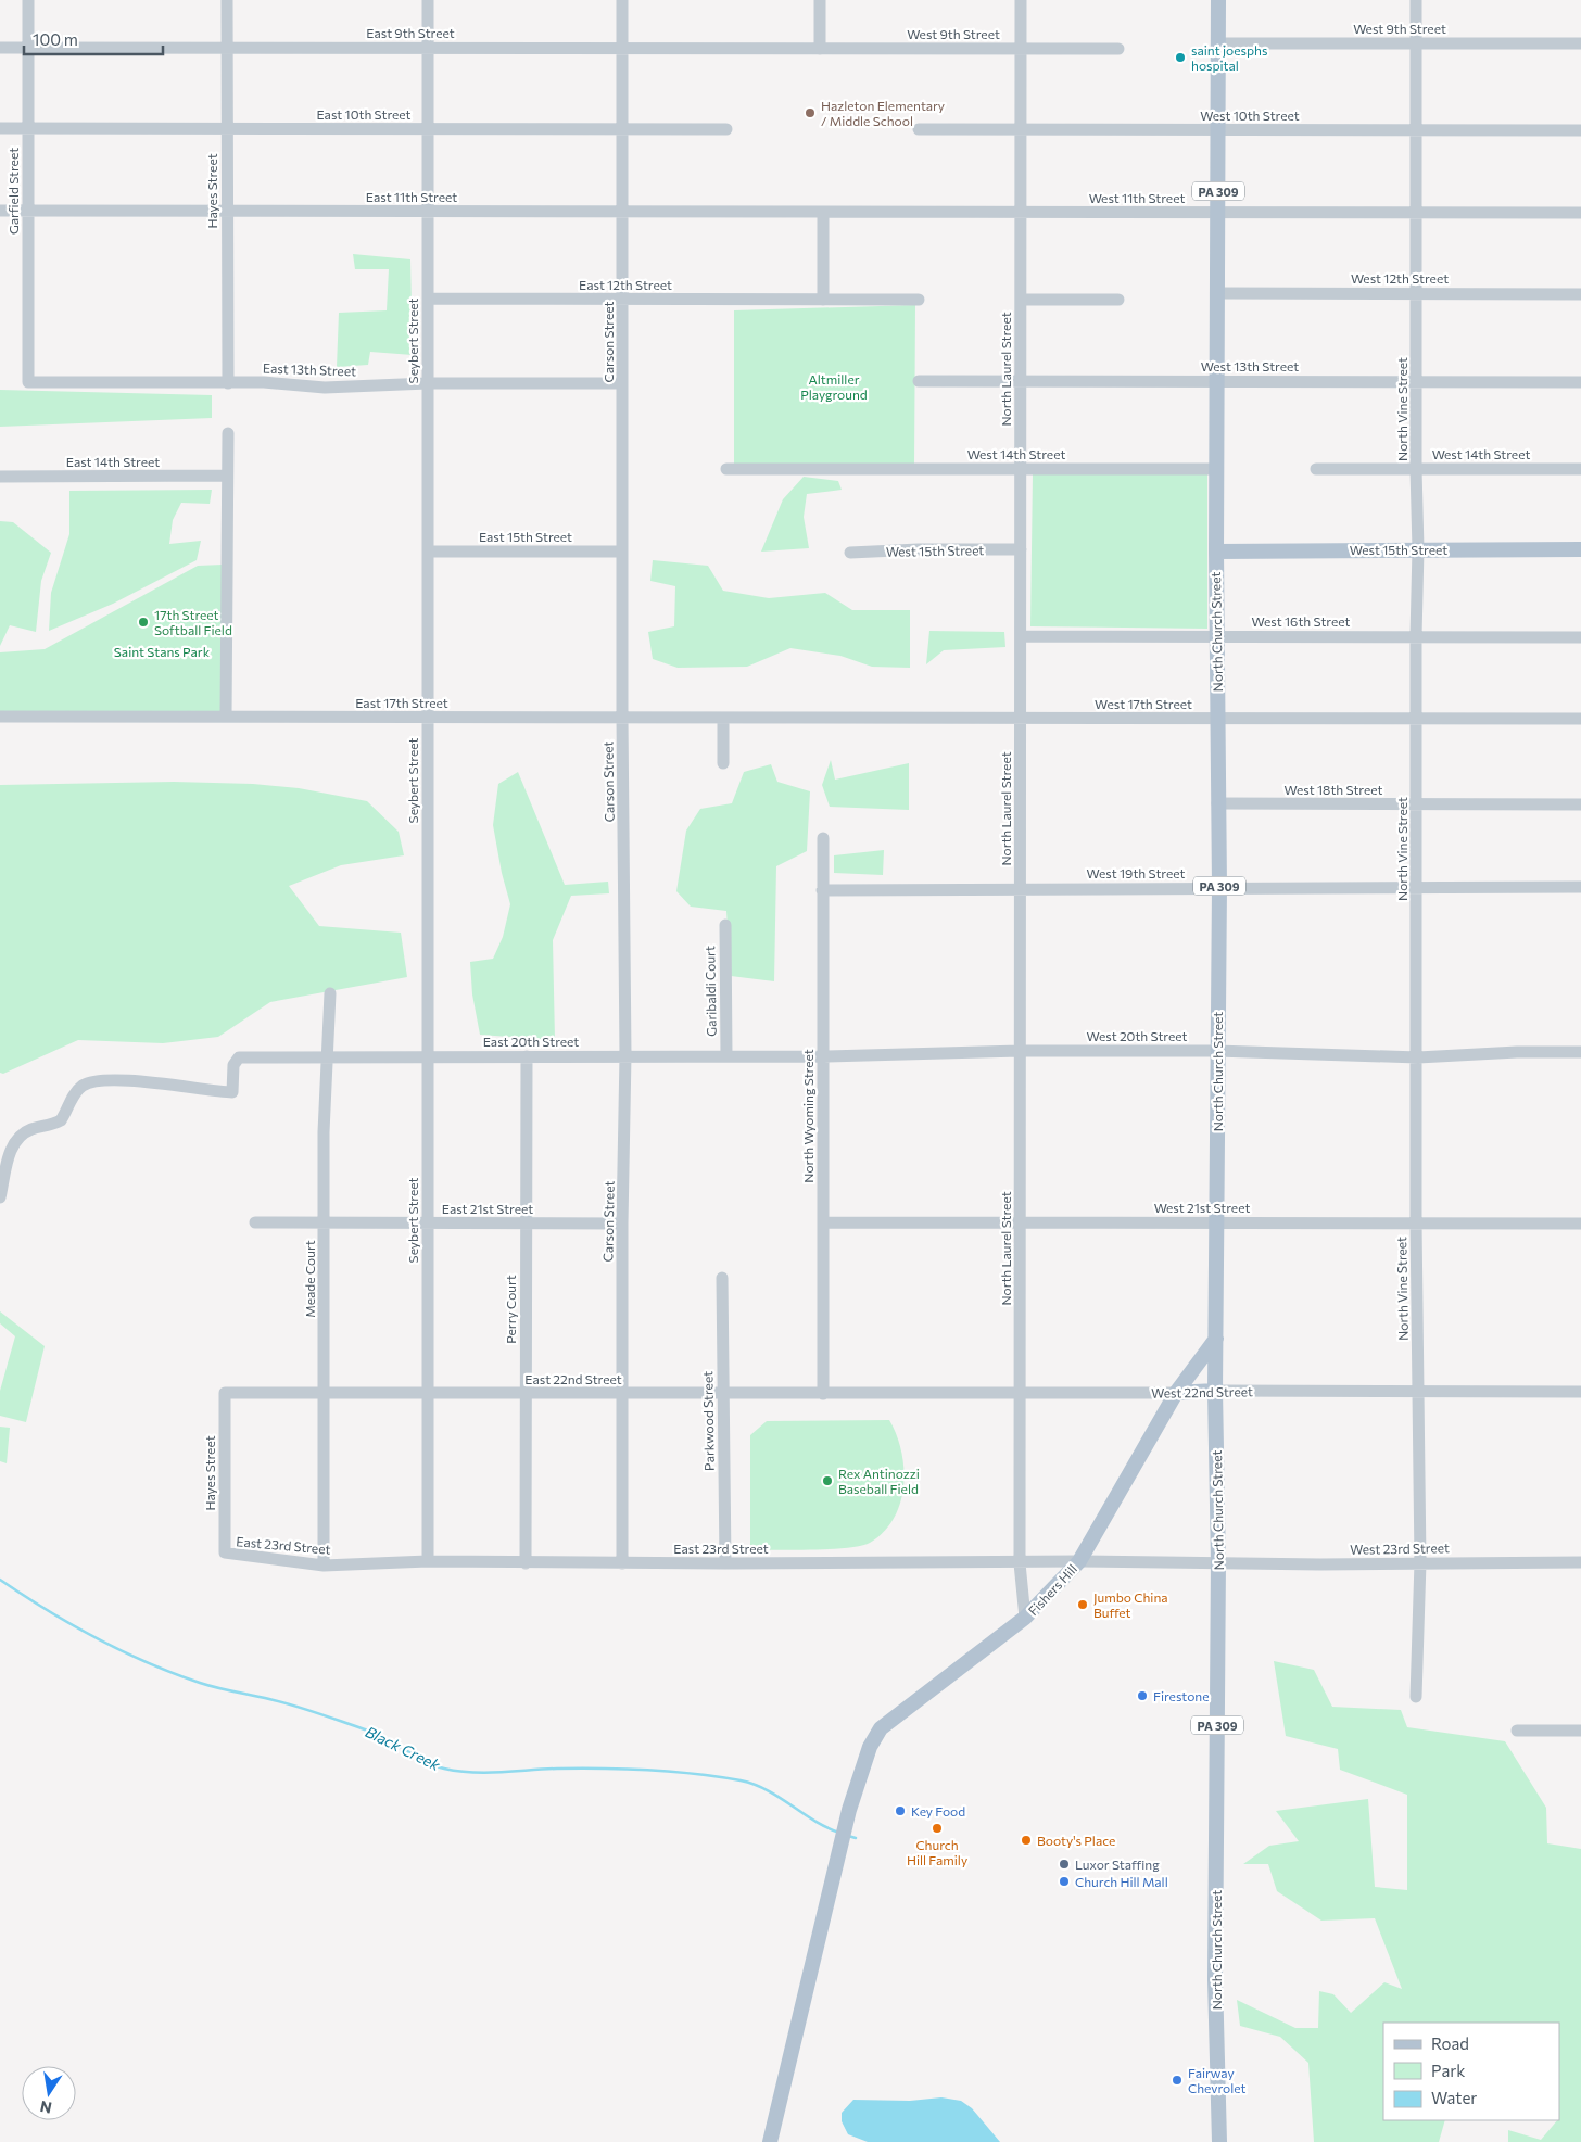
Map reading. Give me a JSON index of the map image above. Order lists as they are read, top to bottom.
{
  "streets": {
    "main road": [
      "PA 309",
      "West 15th Street",
      "North Church Street",
      "West 22nd Street",
      "Fishers Hill"
    ],
    "street": [
      "West 9th Street",
      "East 9th Street",
      "East 10th Street",
      "West 10th Street",
      "Garfield Street",
      "Hayes Street",
      "East 11th Street",
      "West 11th Street",
      "West 12th Street",
      "East 12th Street",
      "Seybert Street",
      "Carson Street",
      "West 13th Street",
      "East 13th Street",
      "North Laurel Street",
      "North Vine Street",
      "West 14th Street",
      "East 14th Street",
      "East 15th Street",
      "West 16th Street",
      "East 17th Street",
      "West 17th Street",
      "West 18th Street",
      "West 19th Street",
      "Garibaldi Court",
      "West 20th Street",
      "East 20th Street",
      "North Wyoming Street",
      "West 21st Street",
      "East 21st Street",
      "Meade Court",
      "Perry Court",
      "East 22nd Street",
      "Parkwood Street",
      "East 23rd Street",
      "West 23rd Street"
    ]
  },
  "crossings": [
    ["West 9th Street", "East 9th Street"],
    ["West 9th Street", "North Laurel Street"],
    ["West 9th Street", "North Vine Street"],
    ["West 9th Street", "North Church Street"],
    ["East 9th Street", "Garfield Street"],
    ["East 9th Street", "Hayes Street"],
    ["East 9th Street", "Seybert Street"],
    ["East 9th Street", "Carson Street"],
    ["East 10th Street", "Garfield Street"],
    ["East 10th Street", "Hayes Street"],
    ["East 10th Street", "Seybert Street"],
    ["East 10th Street", "Carson Street"],
    ["West 10th Street", "North Laurel Street"],
    ["West 10th Street", "North Vine Street"],
    ["West 10th Street", "North Church Street"],
    ["Garfield Street", "East 11th Street"],
    ["Garfield Street", "East 13th Street"],
    ["Hayes Street", "East 11th Street"],
    ["Hayes Street", "East 13th Street"],
    ["Hayes Street", "Meade Court"],
    ["Hayes Street", "East 22nd Street"],
    ["Hayes Street", "East 23rd Street"],
    ["East 11th Street", "West 11th Street"],
    ["East 11th Street", "Seybert Street"],
    ["East 11th Street", "Carson Street"],
    ["West 11th Street", "North Laurel Street"],
    ["West 11th Street", "North Vine Street"],
    ["West 11th Street", "North Church Street"],
    ["West 12th Street", "North Vine Street"],
    ["West 12th Street", "North Church Street"],
    ["East 12th Street", "Seybert Street"],
    ["East 12th Street", "Carson Street"],
    ["Seybert Street", "East 13th Street"],
    ["Seybert Street", "East 15th Street"],
    ["Seybert Street", "East 17th Street"],
    ["Seybert Street", "East 20th Street"],
    ["Seybert Street", "East 21st Street"],
    ["Seybert Street", "East 22nd Street"],
    ["Seybert Street", "East 23rd Street"],
    ["Carson Street", "East 13th Street"],
    ["Carson Street", "East 15th Street"],
    ["Carson Street", "East 17th Street"],
    ["Carson Street", "East 20th Street"],
    ["Carson Street", "East 21st Street"],
    ["Carson Street", "East 22nd Street"],
    ["Carson Street", "East 23rd Street"],
    ["West 13th Street", "North Laurel Street"],
    ["West 13th Street", "North Vine Street"],
    ["West 13th Street", "North Church Street"],
    ["North Laurel Street", "West 14th Street"],
    ["North Laurel Street", "West 15th Street"],
    ["North Laurel Street", "West 16th Street"],
    ["North Laurel Street", "West 17th Street"],
    ["North Laurel Street", "West 19th Street"],
    ["North Laurel Street", "West 20th Street"],
    ["North Laurel Street", "West 21st Street"],
    ["North Laurel Street", "West 22nd Street"],
    ["North Laurel Street", "East 23rd Street"],
    ["North Laurel Street", "Fishers Hill"],
    ["North Vine Street", "West 14th Street"],
    ["North Vine Street", "West 15th Street"],
    ["North Vine Street", "West 16th Street"],
    ["North Vine Street", "West 17th Street"],
    ["North Vine Street", "West 18th Street"],
    ["North Vine Street", "West 19th Street"],
    ["North Vine Street", "West 20th Street"],
    ["North Vine Street", "West 21st Street"],
    ["North Vine Street", "West 22nd Street"],
    ["North Vine Street", "West 23rd Street"],
    ["West 14th Street", "North Church Street"],
    ["West 15th Street", "North Church Street"],
    ["West 16th Street", "North Church Street"],
    ["North Church Street", "West 17th Street"],
    ["North Church Street", "West 18th Street"],
    ["North Church Street", "West 19th Street"],
    ["North Church Street", "West 20th Street"],
    ["North Church Street", "West 21st Street"],
    ["North Church Street", "West 22nd Street"],
    ["North Church Street", "East 23rd Street"],
    ["North Church Street", "West 23rd Street"],
    ["North Church Street", "Fishers Hill"],
    ["East 17th Street", "West 17th Street"],
    ["West 19th Street", "North Wyoming Street"],
    ["Garibaldi Court", "East 20th Street"],
    ["West 20th Street", "East 20th Street"],
    ["West 20th Street", "North Wyoming Street"],
    ["East 20th Street", "North Wyoming Street"],
    ["East 20th Street", "Meade Court"],
    ["East 20th Street", "Perry Court"],
    ["North Wyoming Street", "West 21st Street"],
    ["North Wyoming Street", "East 22nd Street"],
    ["North Wyoming Street", "West 22nd Street"],
    ["East 21st Street", "Meade Court"],
    ["East 21st Street", "Perry Court"],
    ["Meade Court", "East 22nd Street"],
    ["Meade Court", "East 23rd Street"],
    ["Perry Court", "East 22nd Street"],
    ["Perry Court", "East 23rd Street"],
    ["East 22nd Street", "West 22nd Street"],
    ["East 22nd Street", "Parkwood Street"],
    ["West 22nd Street", "Fishers Hill"],
    ["Parkwood Street", "East 23rd Street"],
    ["East 23rd Street", "West 23rd Street"],
    ["East 23rd Street", "Fishers Hill"]
  ],
  "water": ["Black Creek"],
  "parks": ["Altmiller Playground", "Saint Stans Park"],
  "places": [
    "saint joesphs hospital",
    "Hazleton Elementary / Middle School",
    "17th Street Softball Field",
    "Rex Antinozzi Baseball Field",
    "Jumbo China Buffet",
    "Firestone",
    "Key Food",
    "Church Hill Family",
    "Booty's Place",
    "Luxor Staffing",
    "Church Hill Mall",
    "Fairway Chevrolet"
  ],
  "legend": ["Road", "Park", "Water"],
  "scale_bar": "100 m",
  "north": "bottom"
}
